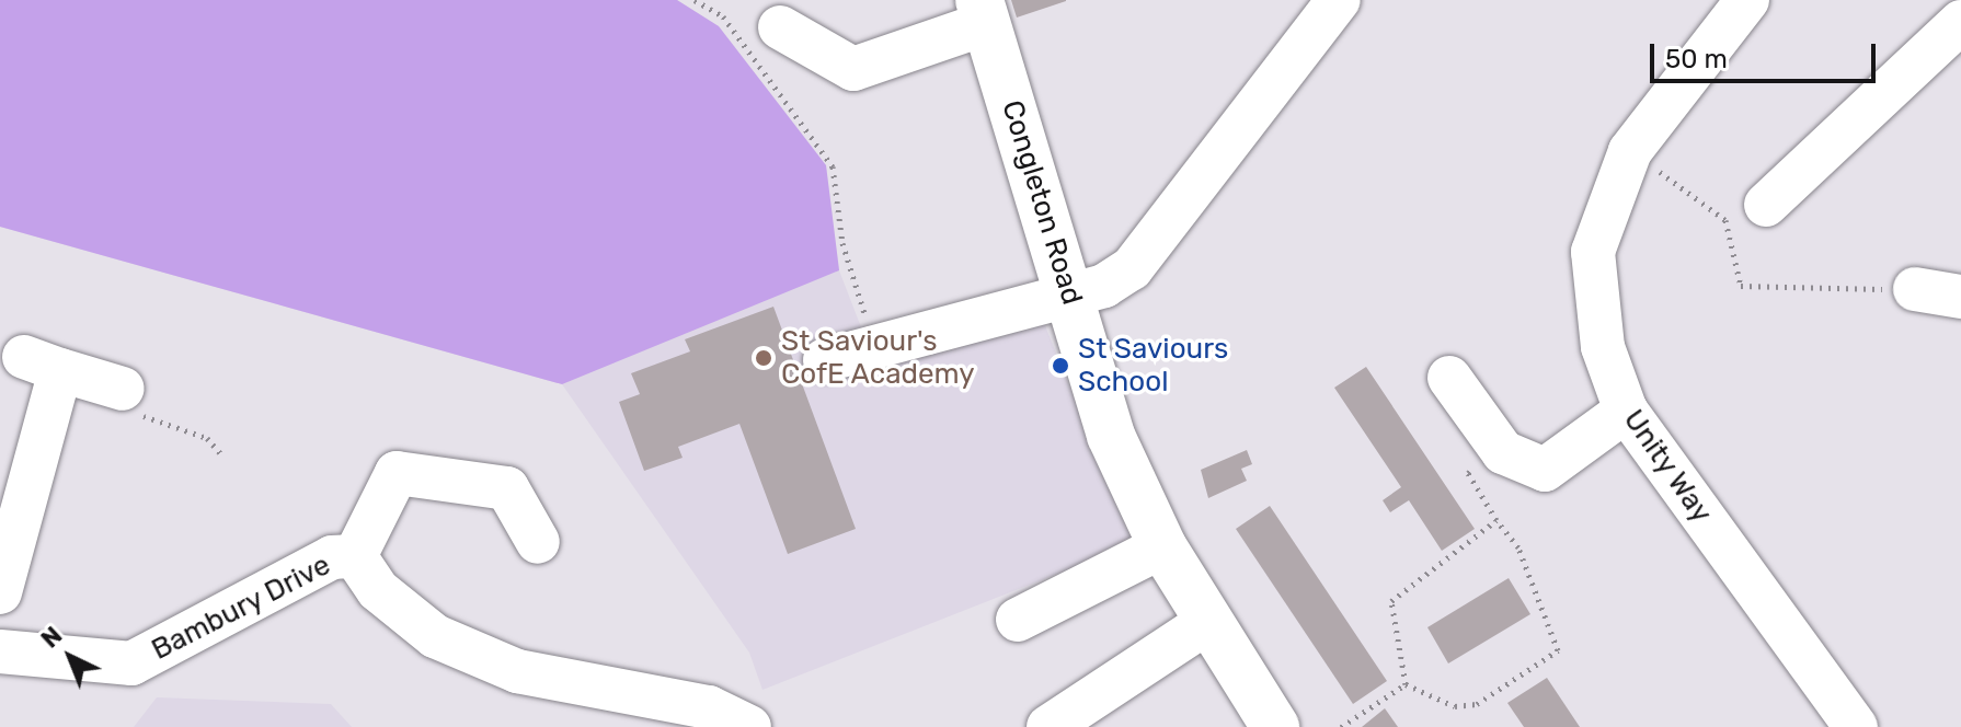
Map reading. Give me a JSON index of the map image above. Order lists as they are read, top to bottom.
{
  "streets": {
    "highway": ["Congleton Road"],
    "street": ["Unity Way", "Bambury Drive"]
  },
  "places": ["St Saviour's CofE Academy", "St Saviours School"],
  "scale_bar": "50 m",
  "north": "top left"
}
